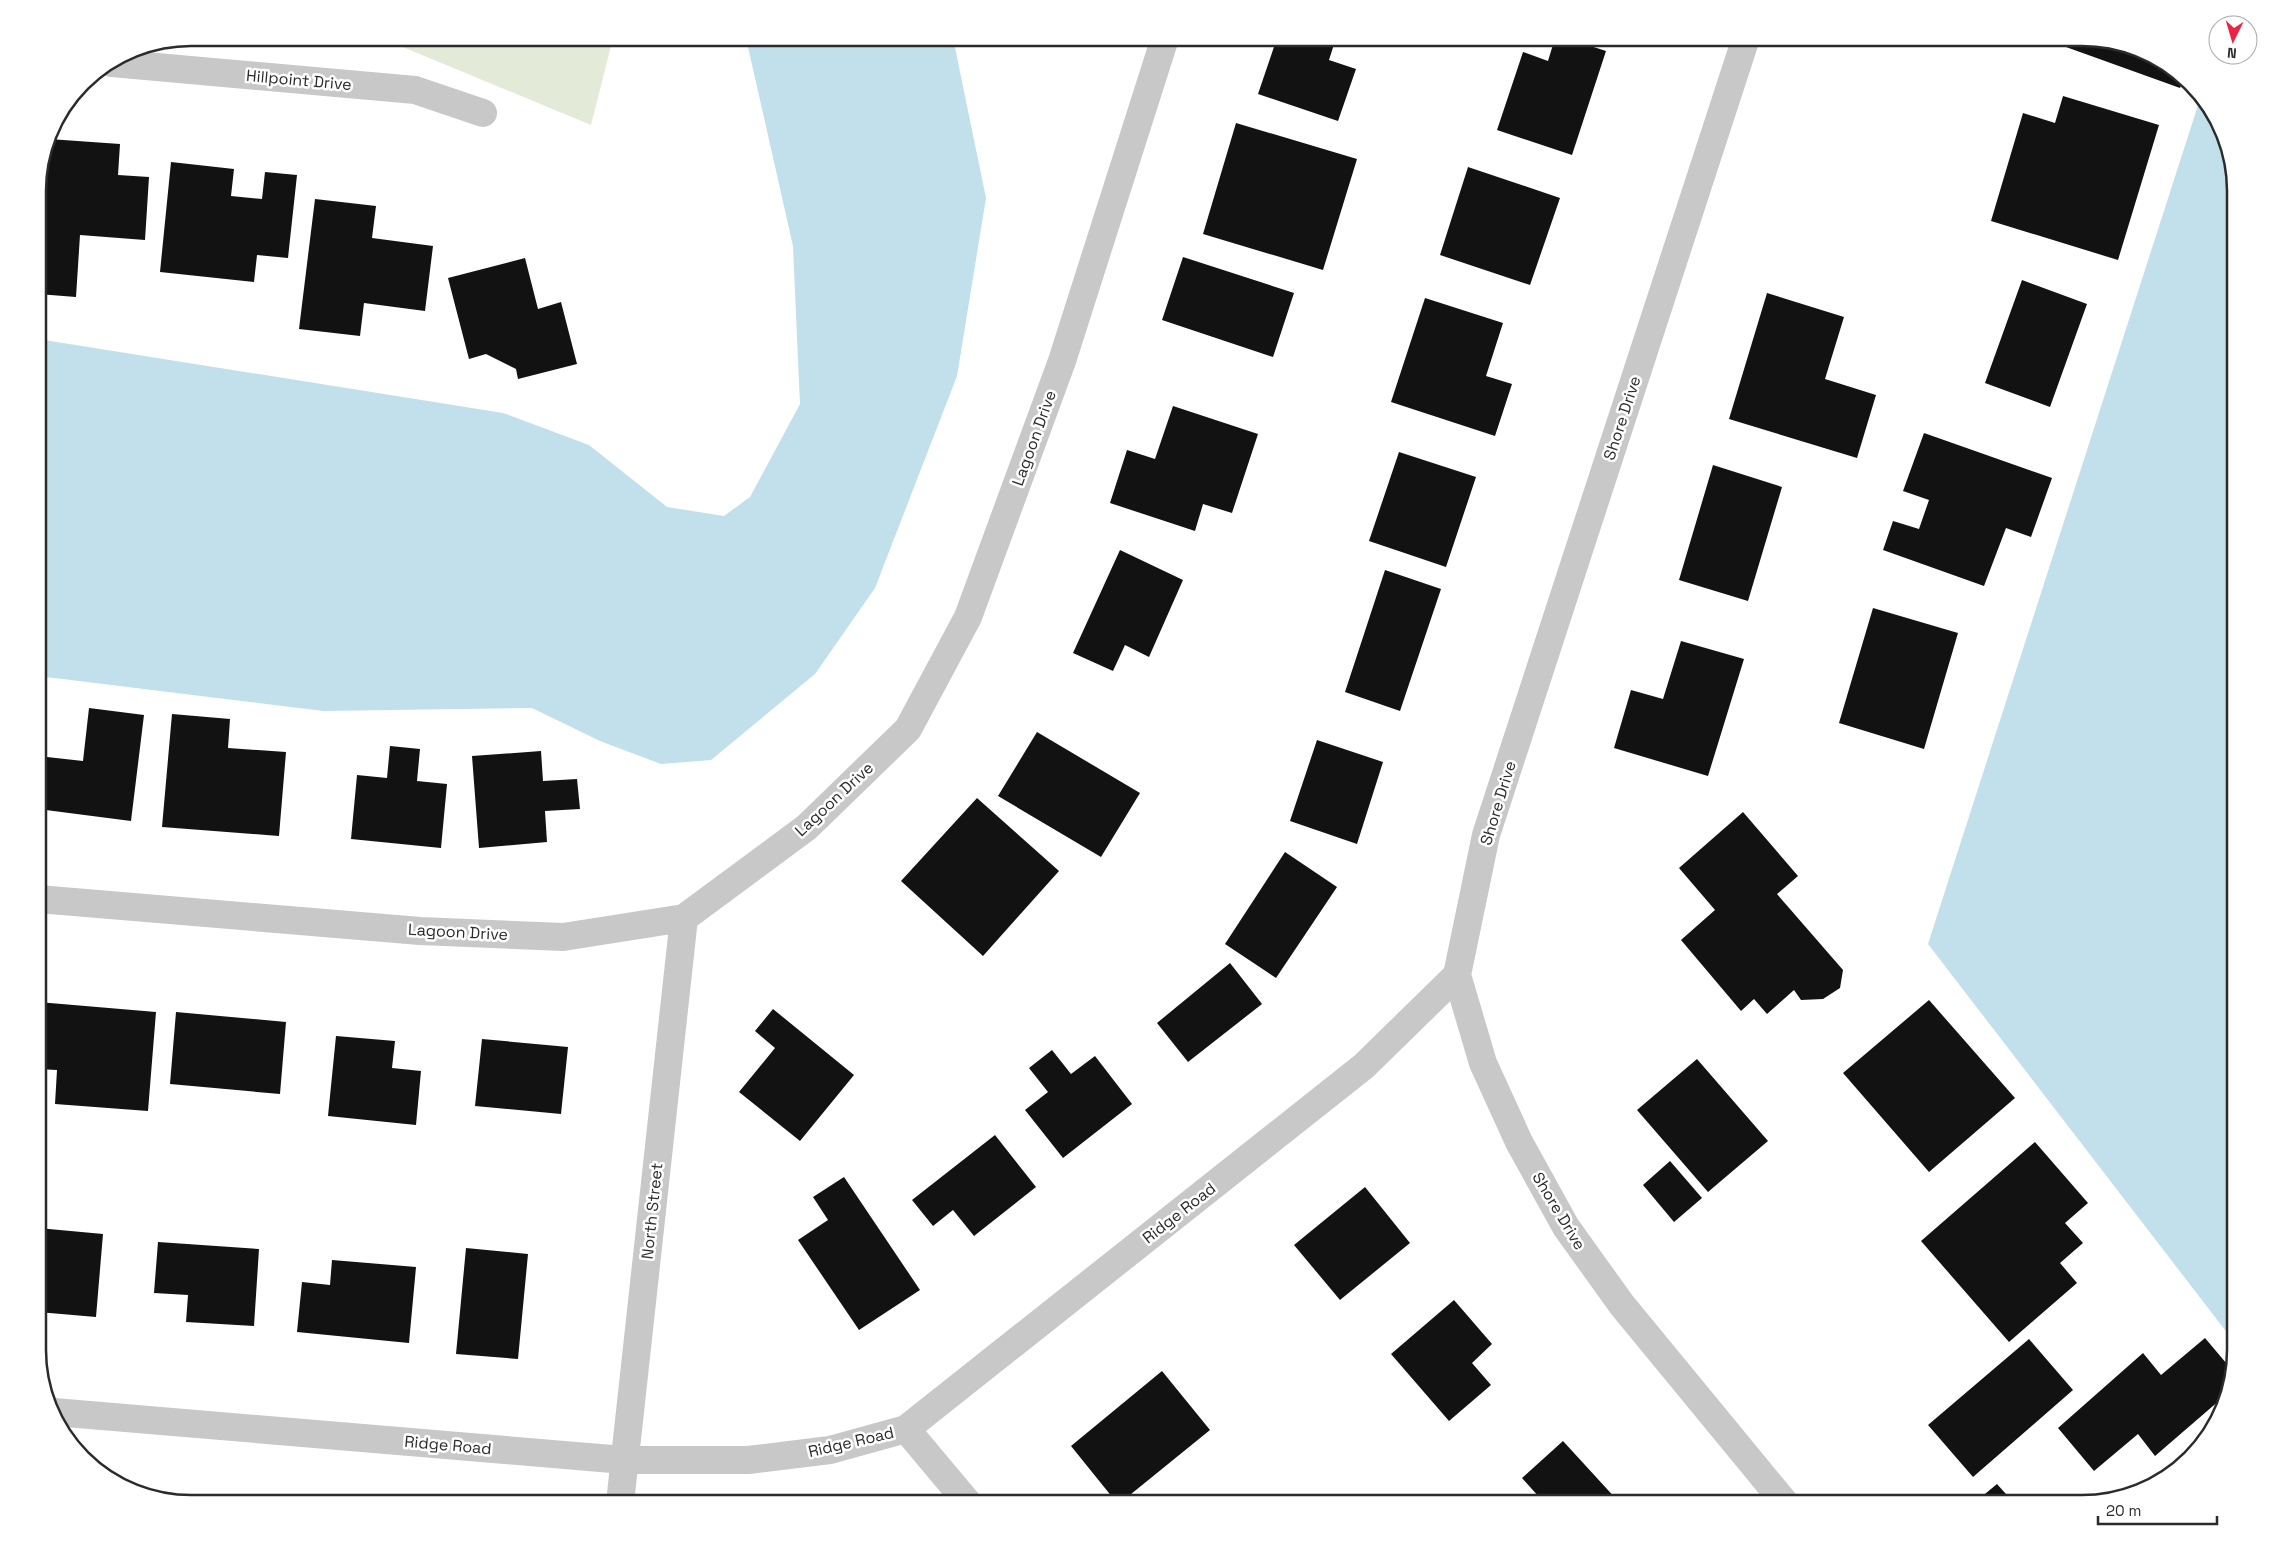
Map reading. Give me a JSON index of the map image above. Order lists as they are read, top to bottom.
{
  "streets": {
    "street": [
      "Hillpoint Drive",
      "Shore Drive",
      "Lagoon Drive",
      "North Street",
      "Ridge Road"
    ]
  },
  "crossings": [
    ["Shore Drive", "Ridge Road"],
    ["Lagoon Drive", "North Street"],
    ["North Street", "Ridge Road"]
  ],
  "scale_bar": "20 m",
  "north": "bottom"
}
